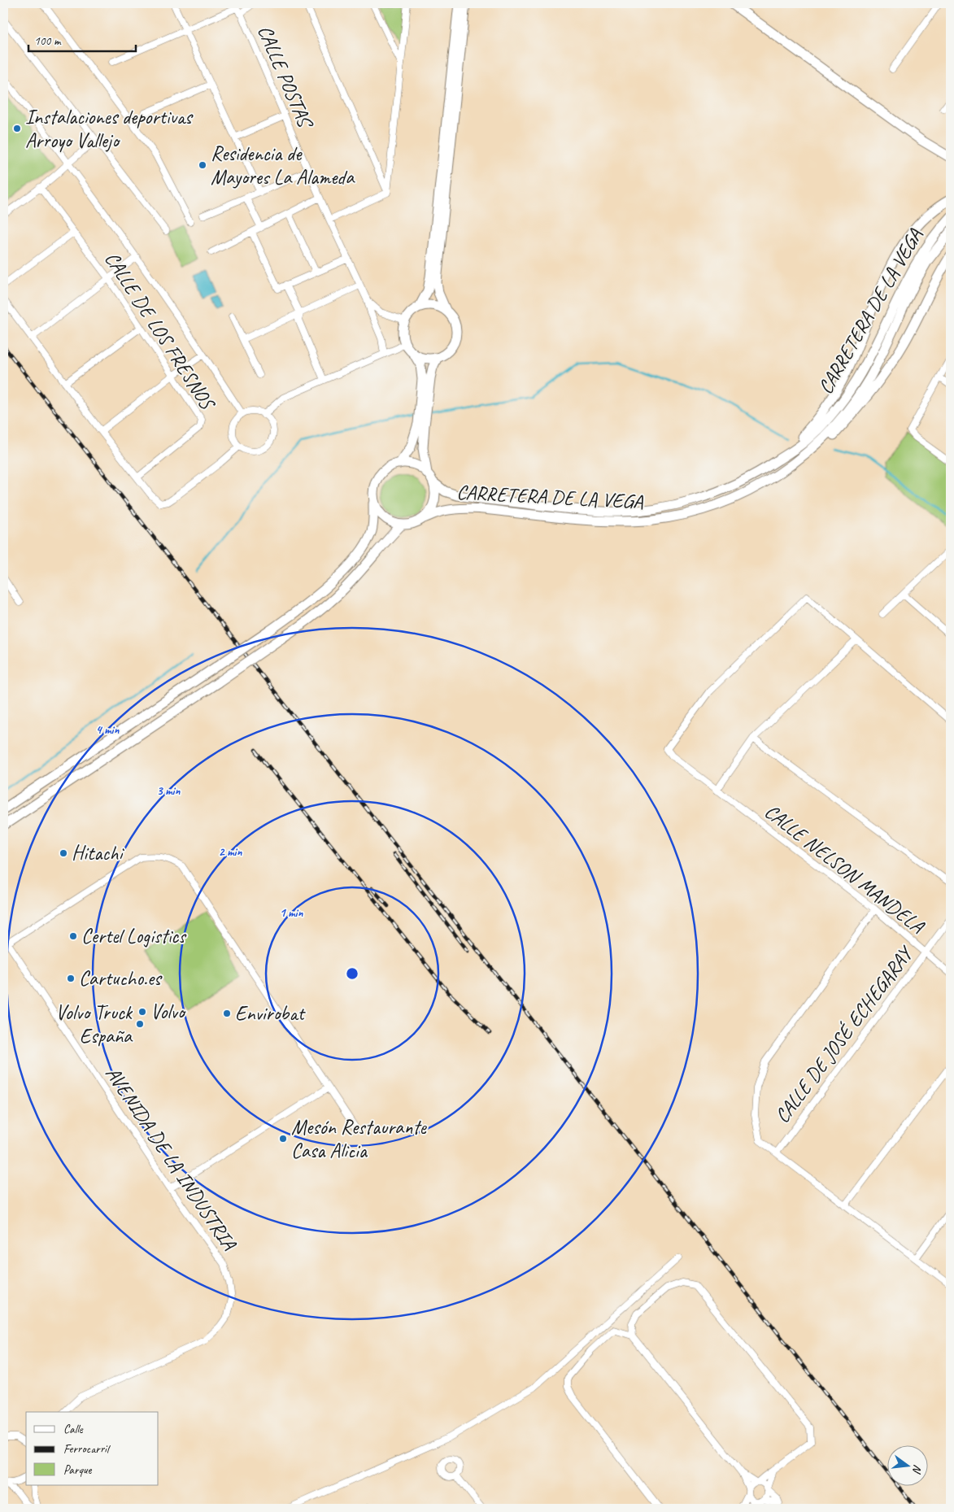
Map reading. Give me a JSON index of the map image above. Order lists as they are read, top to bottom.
{
  "streets": {
    "main road": ["CARRETERA DE LA VEGA"],
    "street": [
      "CALLE POSTAS",
      "CALLE DE LOS FRESNOS",
      "CALLE NELSON MANDELA",
      "CALLE DE JOSÉ ECHEGARAY",
      "AVENIDA DE LA INDUSTRIA"
    ]
  },
  "crossings": [
    ["CALLE NELSON MANDELA", "CALLE DE JOSÉ ECHEGARAY"]
  ],
  "places": [
    "Instalaciones deportivas Arroyo Vallejo",
    "Residencia de Mayores La Alameda",
    "Hitachi",
    "Certel Logistics",
    "Cartucho.es",
    "Volvo",
    "Envirobat",
    "Volvo Truck España",
    "Mesón Restaurante Casa Alicia"
  ],
  "legend": ["Calle", "Ferrocarril", "Parque"],
  "scale_bar": "100 m",
  "north": "right",
  "rings": [
    "4 min",
    "3 min",
    "2 min",
    "1 min"
  ]
}
